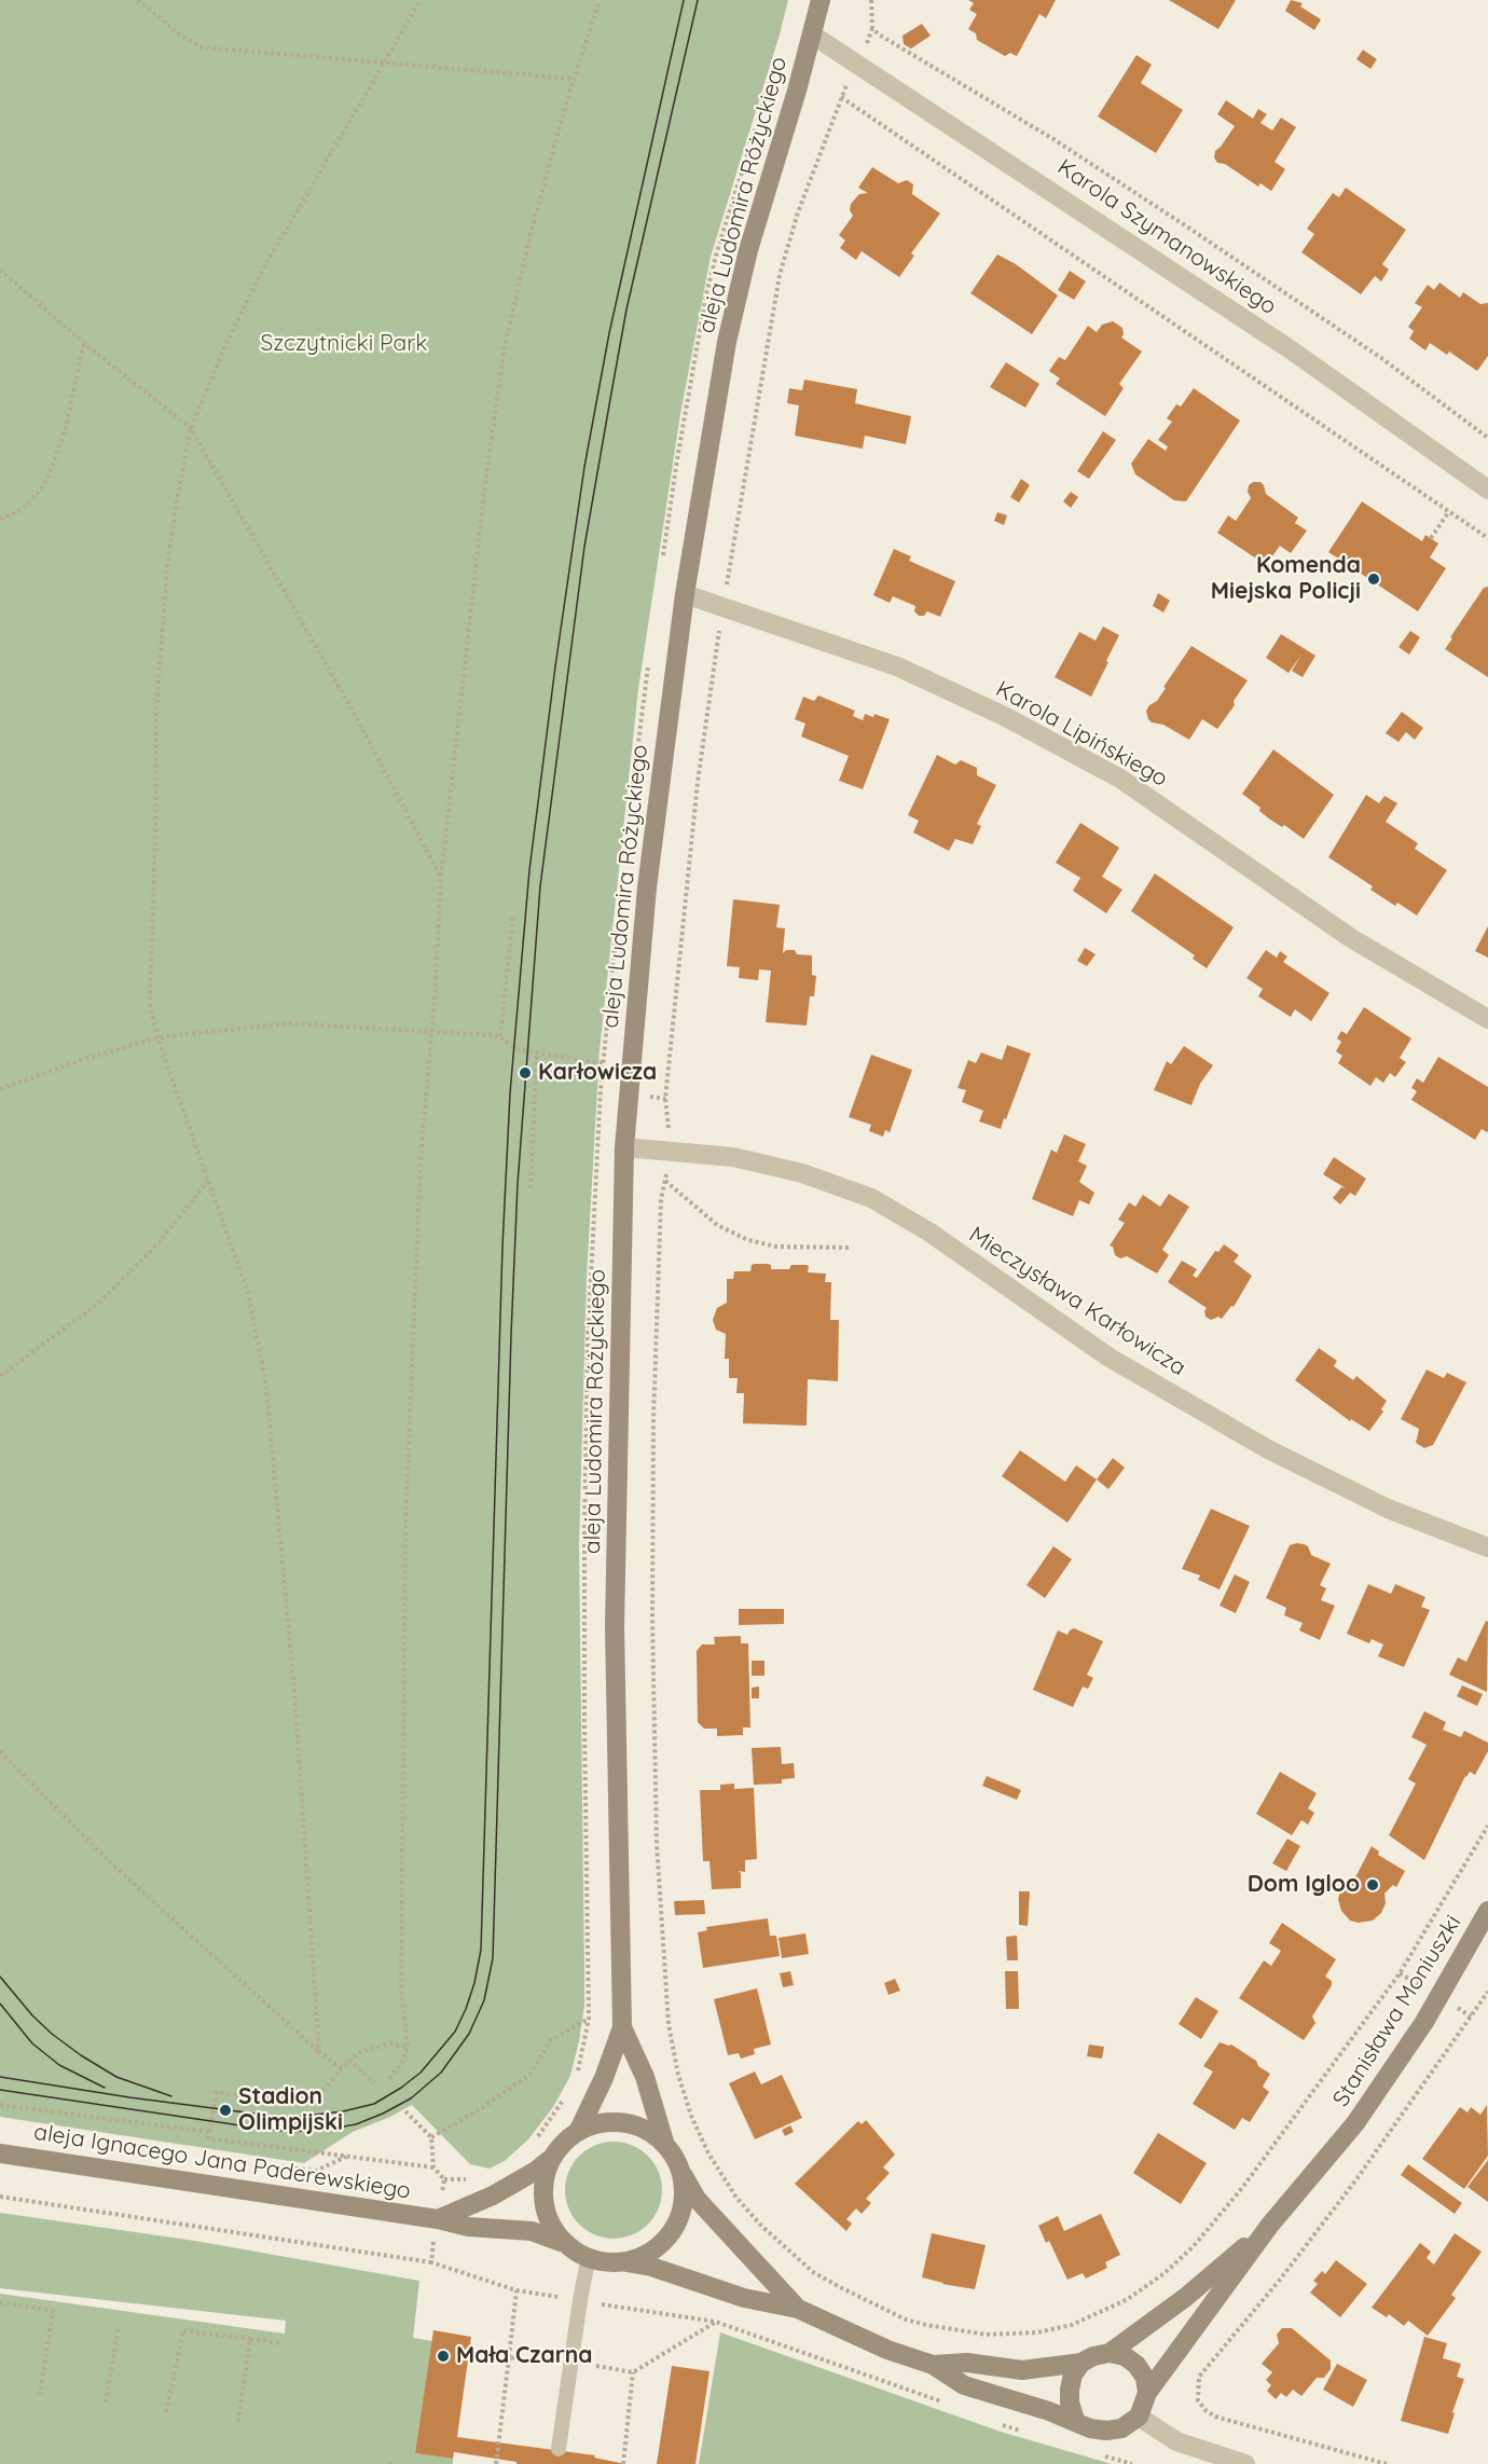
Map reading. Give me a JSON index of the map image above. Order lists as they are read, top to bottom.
{
  "streets": {
    "street": [
      "aleja Ludomira Różyckiego",
      "Karola Szymanowskiego",
      "Karola Lipińskiego",
      "Mieczysława Karłowicza",
      "Stanisława Moniuszki",
      "aleja Ignacego Jana Paderewskiego"
    ]
  },
  "crossings": [
    ["aleja Ludomira Różyckiego", "Karola Szymanowskiego"],
    ["aleja Ludomira Różyckiego", "Karola Lipińskiego"],
    ["aleja Ludomira Różyckiego", "Mieczysława Karłowicza"],
    ["aleja Ludomira Różyckiego", "aleja Ignacego Jana Paderewskiego"]
  ],
  "parks": ["Szczytnicki Park"],
  "places": [
    "Komenda Miejska Policji",
    "Karłowicza",
    "Dom Igloo",
    "Stadion Olimpijski",
    "Mała Czarna"
  ]
}
